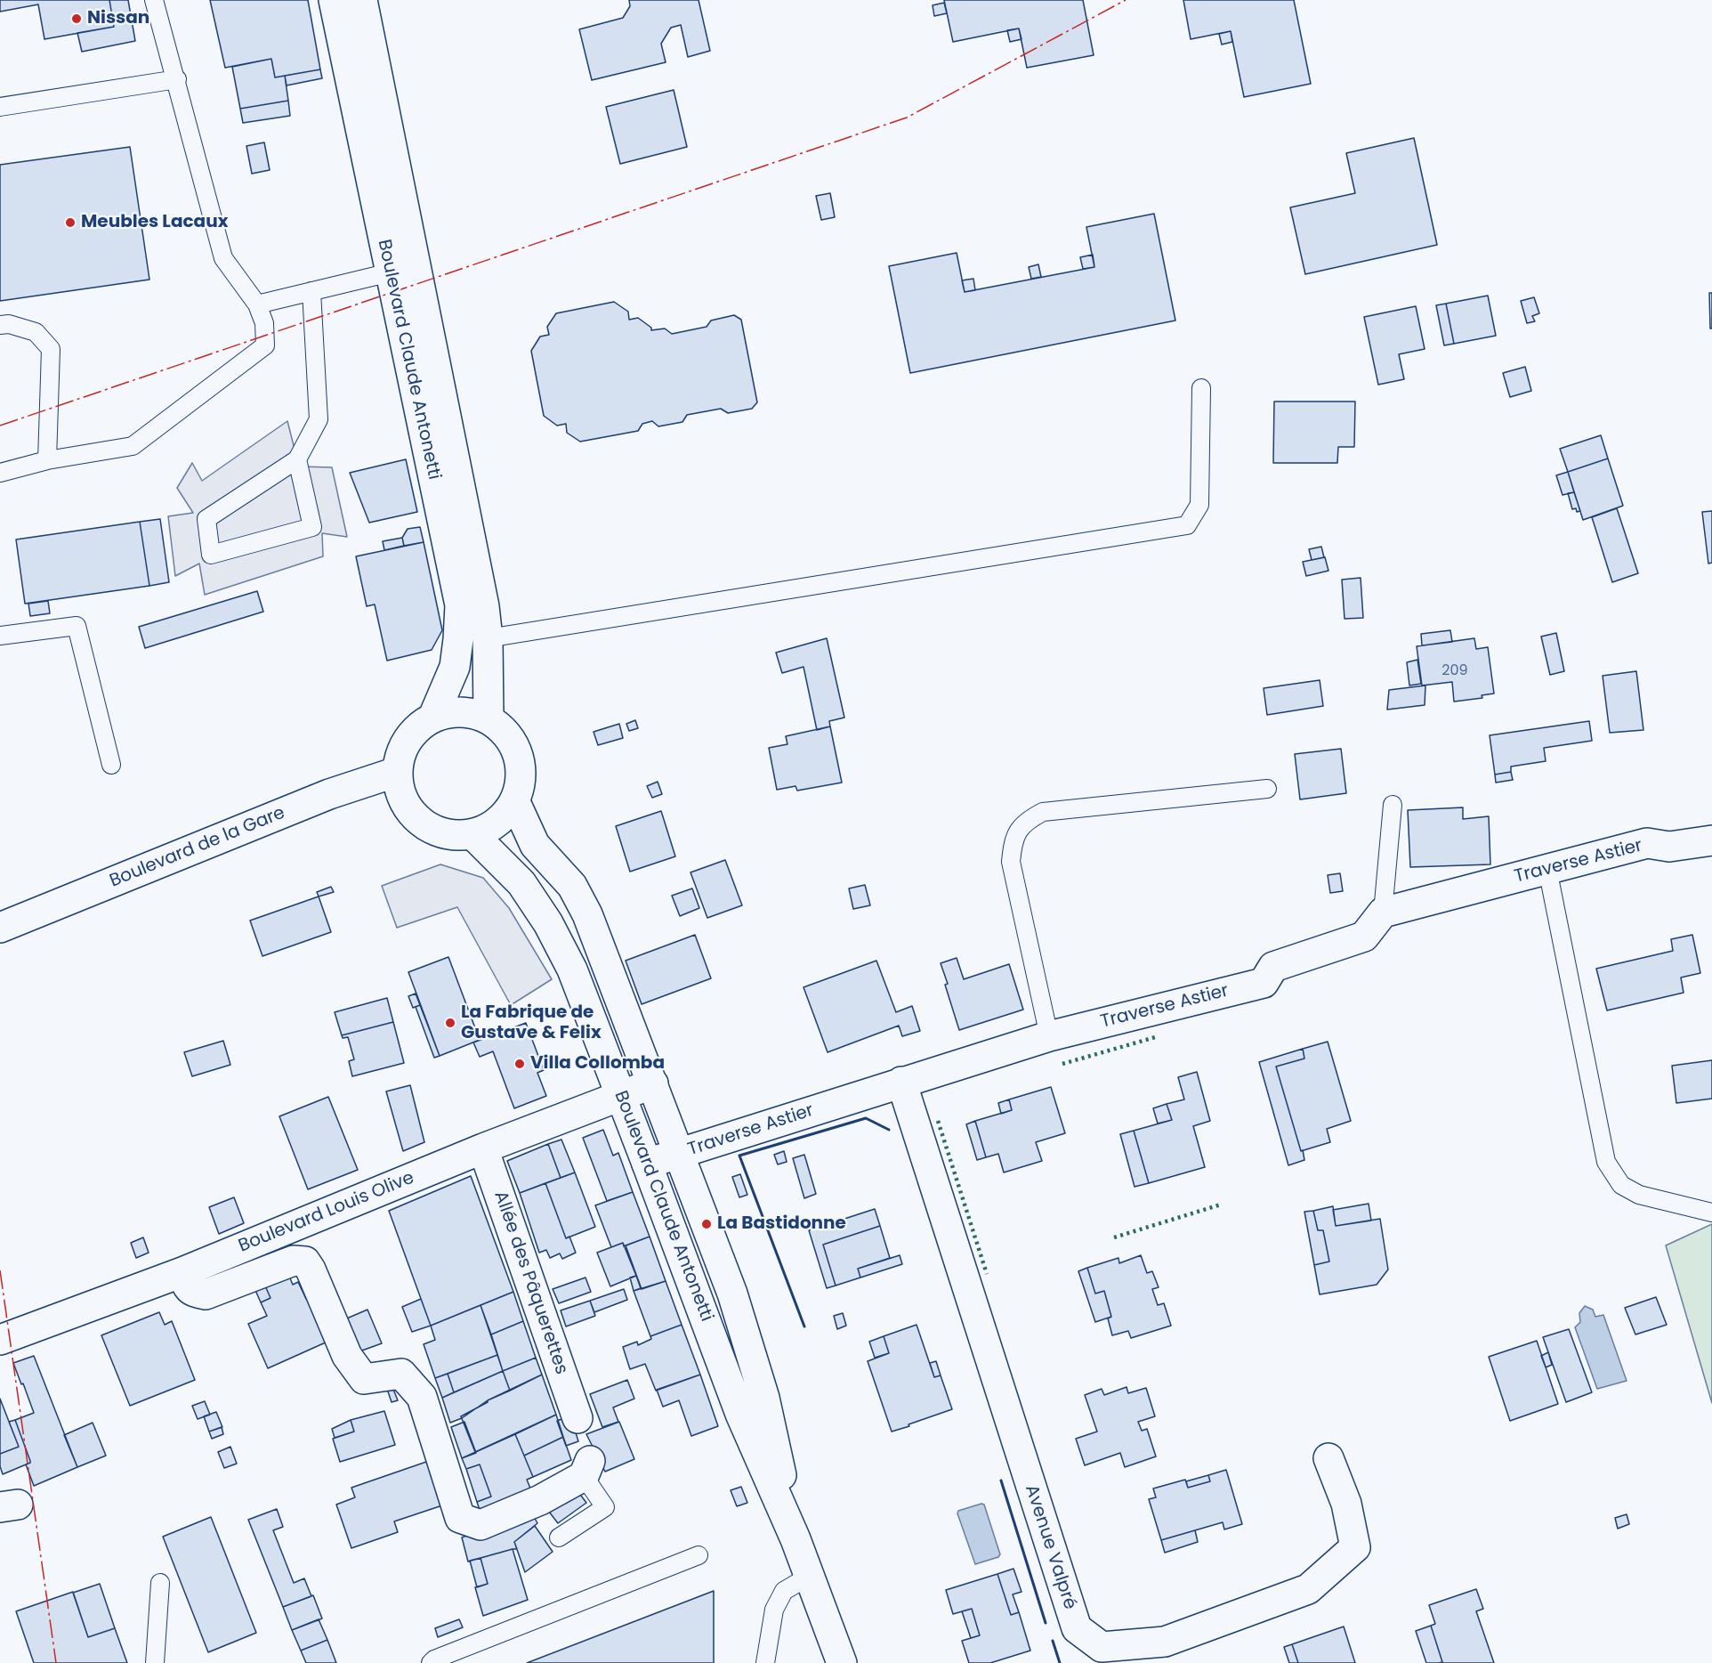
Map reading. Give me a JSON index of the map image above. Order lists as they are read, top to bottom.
{
  "streets": {
    "main road": [
      "Boulevard Claude Antonetti",
      "Boulevard de la Gare",
      "Traverse Astier",
      "Boulevard Louis Olive",
      "Allée des Pâquerettes",
      "Avenue Valpré"
    ]
  },
  "crossings": [
    ["Boulevard Claude Antonetti", "Boulevard de la Gare"],
    ["Boulevard Claude Antonetti", "Traverse Astier"],
    ["Boulevard Claude Antonetti", "Boulevard Louis Olive"],
    ["Traverse Astier", "Avenue Valpré"],
    ["Boulevard Louis Olive", "Allée des Pâquerettes"]
  ],
  "places": [
    "Nissan",
    "Meubles Lacaux",
    "La Fabrique de Gustave & Felix",
    "Villa Collomba",
    "La Bastidonne"
  ],
  "house_numbers": ["209"]
}
